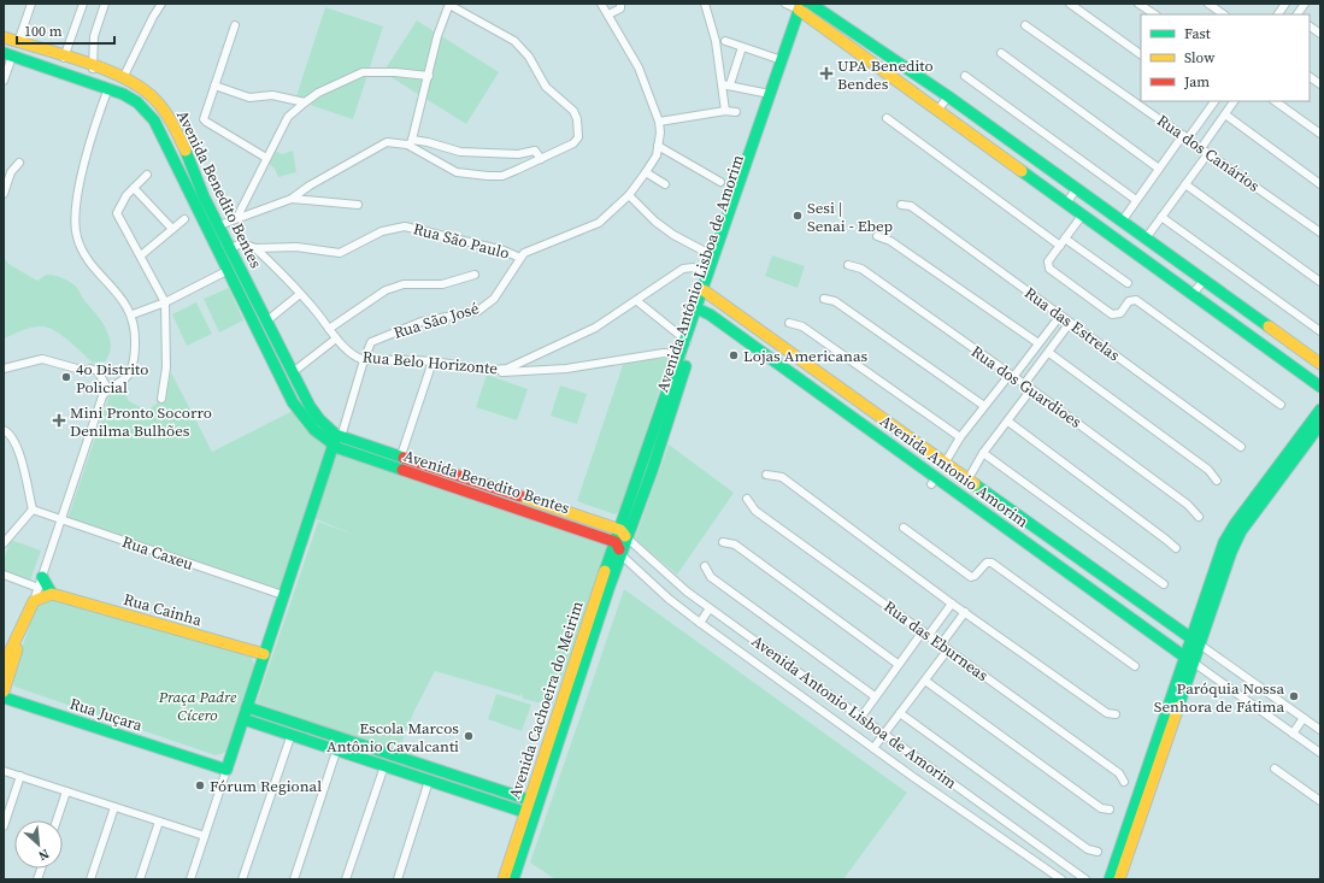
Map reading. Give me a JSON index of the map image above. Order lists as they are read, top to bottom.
{
  "streets": {
    "street": [
      "Rua dos Canários",
      "Avenida Benedito Bentes",
      "Rua São Paulo",
      "Avenida Antônio Lisboa de Amorim",
      "Rua São José",
      "Rua das Estrelas",
      "Rua Belo Horizonte",
      "Rua dos Guardioes",
      "Avenida Antonio Amorim",
      "Rua Caxeu",
      "Rua Cainha",
      "Rua das Eburneas",
      "Avenida Cachoeira do Meirim",
      "Avenida Antonio Lisboa de Amorim",
      "Rua Juçara"
    ]
  },
  "crossings": [
    ["Avenida Benedito Bentes", "Avenida Antônio Lisboa de Amorim"],
    ["Avenida Benedito Bentes", "Rua São José"],
    ["Avenida Benedito Bentes", "Avenida Cachoeira do Meirim"],
    ["Avenida Benedito Bentes", "Avenida Antonio Lisboa de Amorim"],
    ["Rua São Paulo", "Rua São José"],
    ["Rua São Paulo", "Rua Belo Horizonte"],
    ["Avenida Antônio Lisboa de Amorim", "Rua Belo Horizonte"],
    ["Avenida Antônio Lisboa de Amorim", "Avenida Antonio Amorim"],
    ["Avenida Antônio Lisboa de Amorim", "Avenida Cachoeira do Meirim"],
    ["Avenida Antônio Lisboa de Amorim", "Avenida Antonio Lisboa de Amorim"],
    ["Rua São José", "Rua Belo Horizonte"],
    ["Rua das Estrelas", "Avenida Antonio Amorim"],
    ["Rua dos Guardioes", "Avenida Antonio Amorim"],
    ["Avenida Cachoeira do Meirim", "Avenida Antonio Lisboa de Amorim"]
  ],
  "parks": ["Praça Padre Cícero"],
  "places": {
    "health": ["UPA Benedito Bendes", "Mini Pronto Socorro Denilma Bulhões"],
    "other": [
      "Sesi | Senai - Ebep",
      "Lojas Americanas",
      "4o Distrito Policial",
      "Paróquia Nossa Senhora de Fátima",
      "Escola Marcos Antônio Cavalcanti",
      "Fórum Regional"
    ]
  },
  "legend": ["Fast", "Slow", "Jam"],
  "scale_bar": "100 m",
  "north": "bottom right"
}
